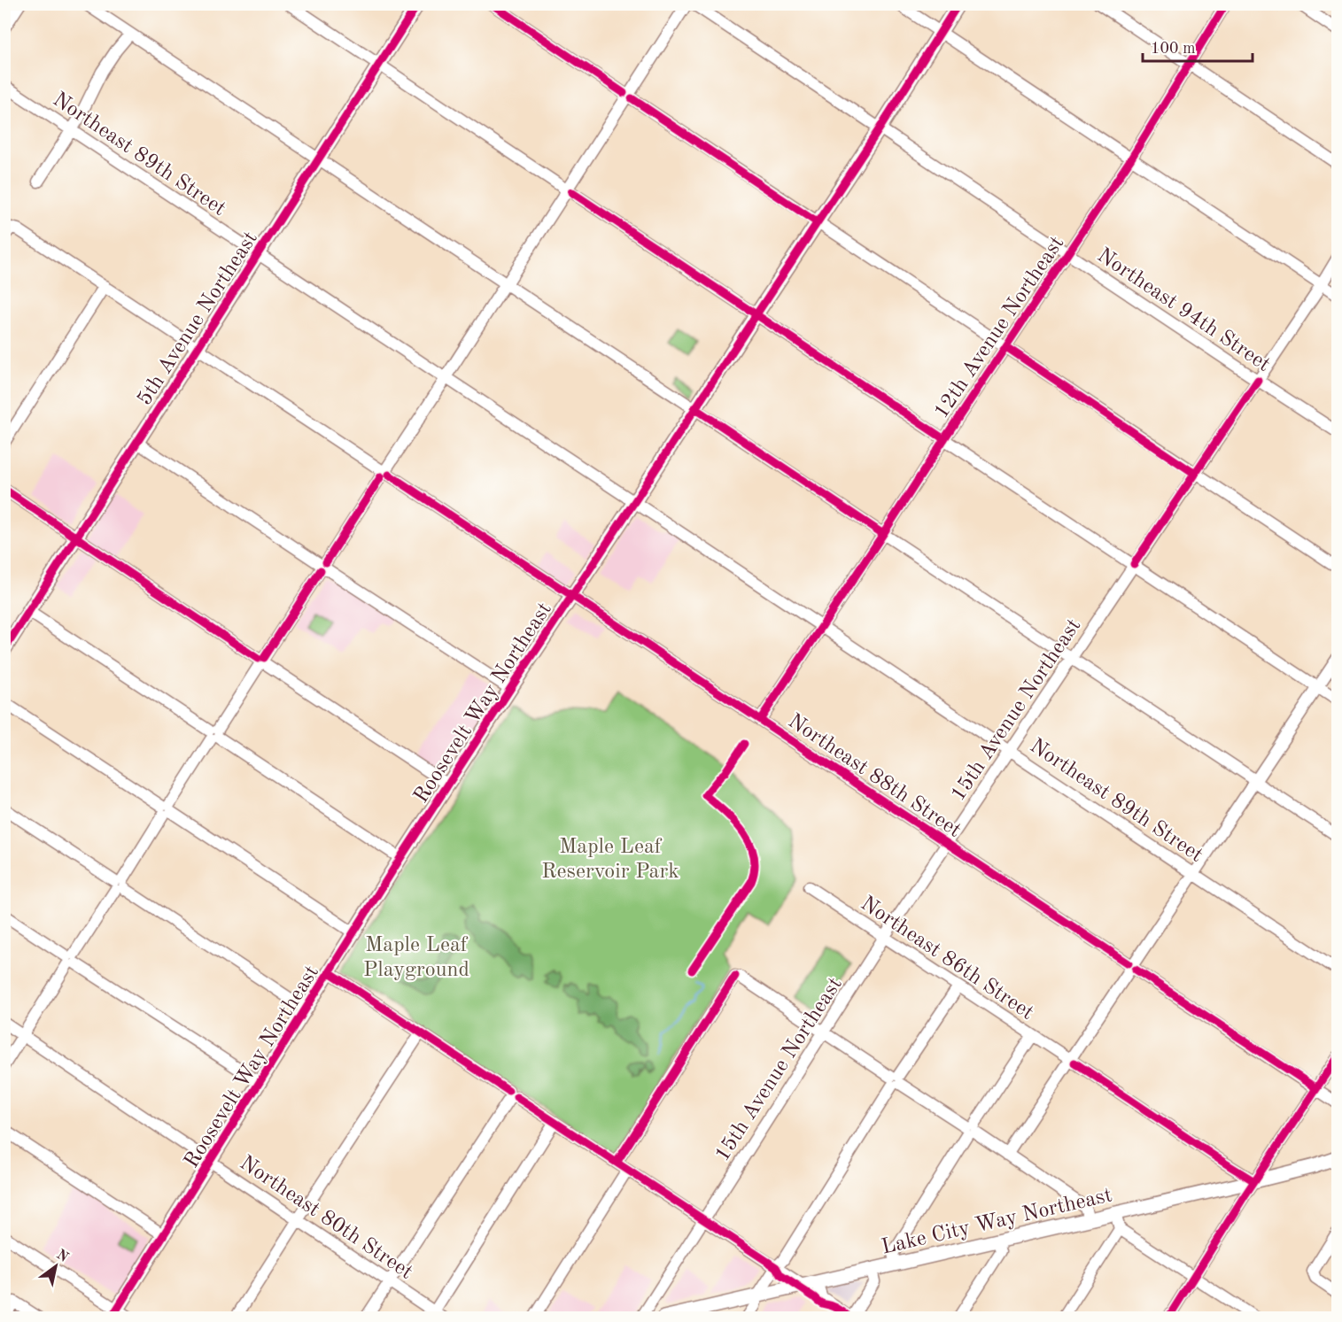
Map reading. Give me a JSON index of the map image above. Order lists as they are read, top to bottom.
{
  "streets": {
    "main road": ["5th Avenue Northeast", "Roosevelt Way Northeast", "Lake City Way Northeast"],
    "street": [
      "Northeast 89th Street",
      "Northeast 94th Street",
      "12th Avenue Northeast",
      "15th Avenue Northeast",
      "Northeast 88th Street",
      "Northeast 86th Street",
      "Northeast 80th Street"
    ]
  },
  "crossings": [
    ["Northeast 89th Street", "5th Avenue Northeast"],
    ["Northeast 89th Street", "12th Avenue Northeast"],
    ["Northeast 89th Street", "Roosevelt Way Northeast"],
    ["Northeast 89th Street", "15th Avenue Northeast"],
    ["Northeast 94th Street", "12th Avenue Northeast"],
    ["Northeast 94th Street", "Roosevelt Way Northeast"],
    ["Northeast 94th Street", "15th Avenue Northeast"],
    ["5th Avenue Northeast", "Northeast 88th Street"],
    ["12th Avenue Northeast", "Northeast 88th Street"],
    ["Roosevelt Way Northeast", "Northeast 88th Street"],
    ["Roosevelt Way Northeast", "Northeast 80th Street"],
    ["15th Avenue Northeast", "Northeast 88th Street"],
    ["15th Avenue Northeast", "Northeast 86th Street"],
    ["Northeast 86th Street", "Lake City Way Northeast"]
  ],
  "parks": ["Maple Leaf Reservoir Park", "Maple Leaf Playground"],
  "scale_bar": "100 m",
  "north": "top right"
}
